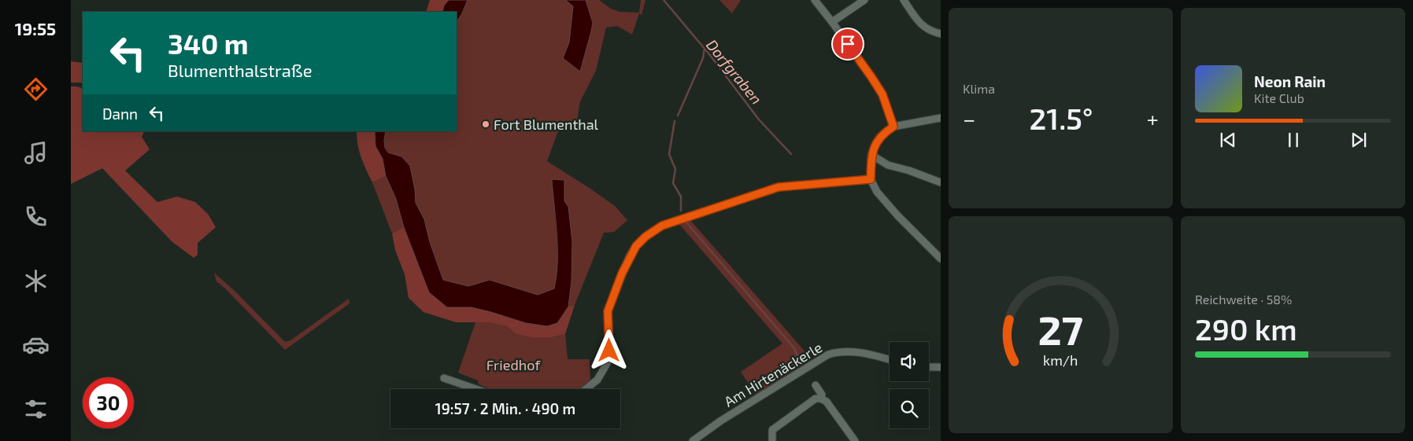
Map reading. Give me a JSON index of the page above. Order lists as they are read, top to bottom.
{
  "streets": {
    "street": ["Am Hirtenäckerle"]
  },
  "water": ["Dorfgraben"],
  "parks": ["Friedhof"],
  "places": ["Fort Blumenthal"],
  "page": {
    "tabs": "19:55",
    "tile": [
      "Klima",
      ["Reichweite · 58%", "290 km"]
    ],
    "turn": ["340 m", "Blumenthalstraße"],
    "song": ["Neon Rain", "Kite Club"],
    "then": "Dann",
    "heat": ["−", "21.5°", "+"],
    "limit": "30",
    "trip": "19:57 · 2 Min. · 490 m",
    "gauge": ["27", "km/h"]
  }
}
